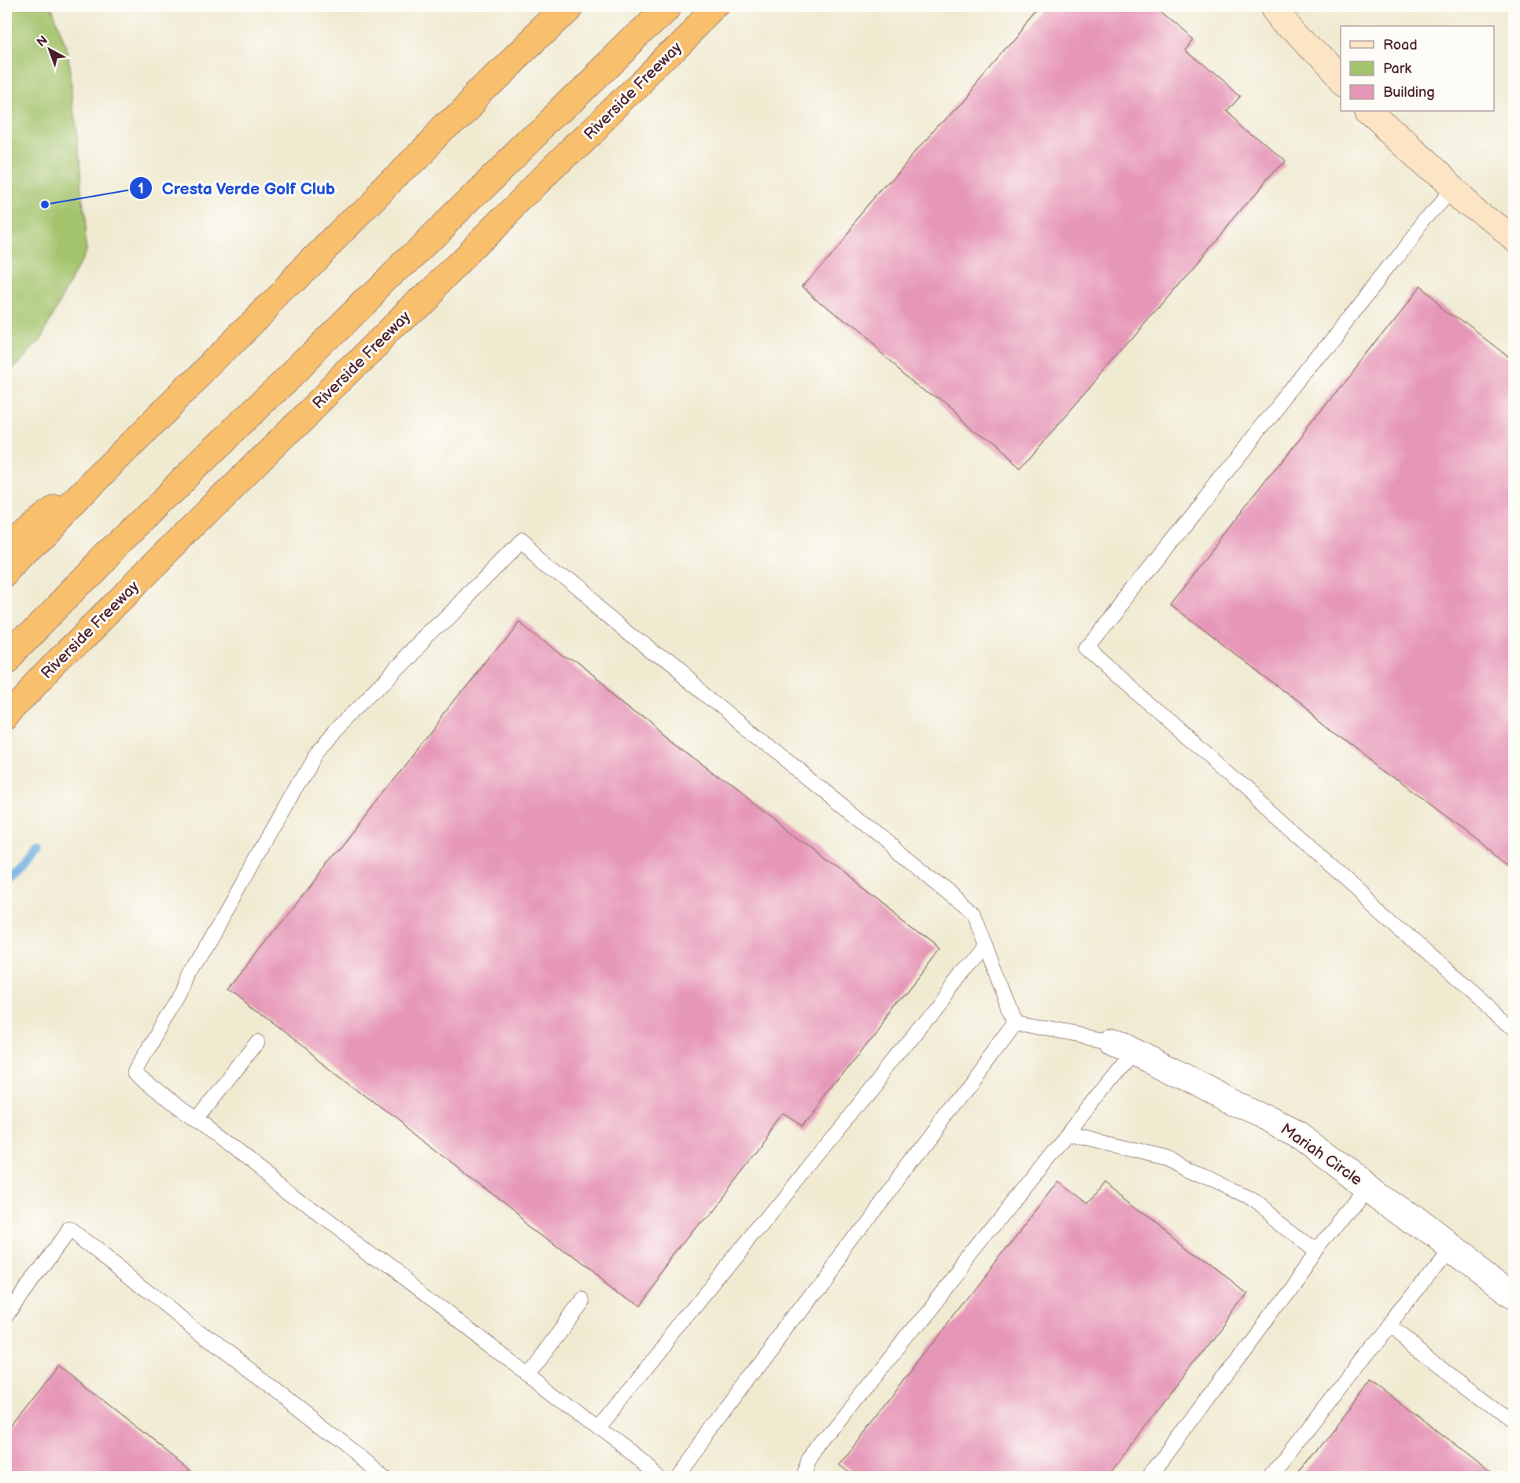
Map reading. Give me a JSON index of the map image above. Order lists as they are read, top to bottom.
{
  "streets": {
    "highway": ["Riverside Freeway"],
    "street": ["Mariah Circle"]
  },
  "places": ["Cresta Verde Golf Club"],
  "legend": ["Road", "Park", "Building"],
  "north": "top left"
}
